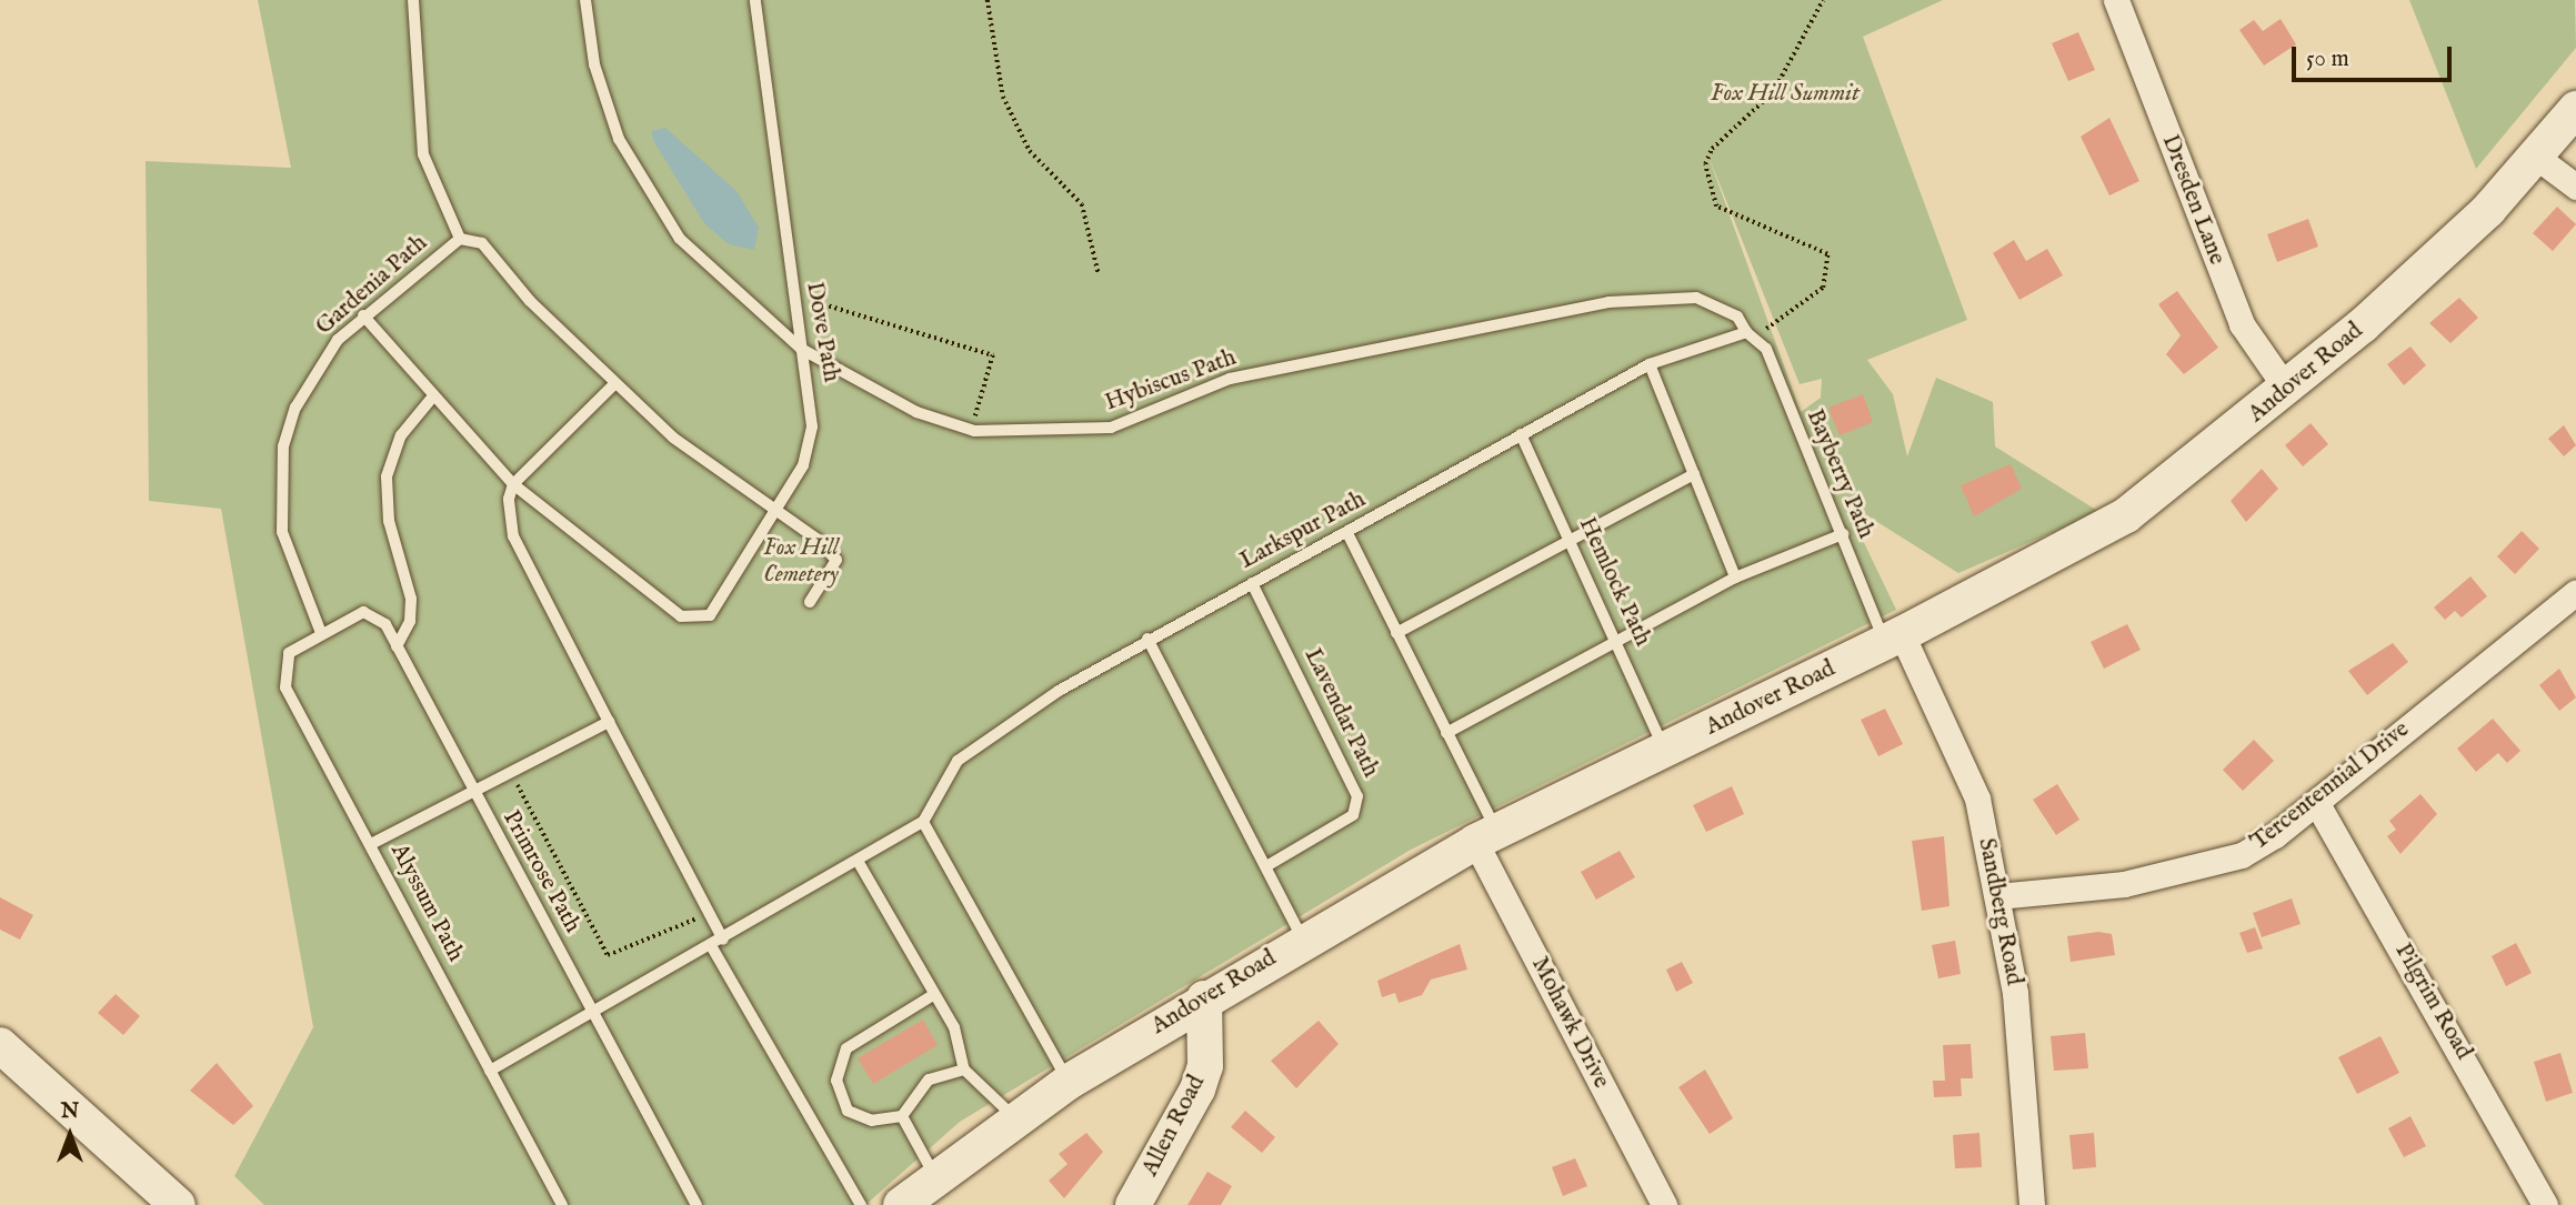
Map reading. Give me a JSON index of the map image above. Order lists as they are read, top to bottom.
{
  "streets": {
    "main road": ["Andover Road", "Allen Road"],
    "street": [
      "Dresden Lane",
      "Tercentennial Drive",
      "Sandberg Road",
      "Pilgrim Road",
      "Mohawk Drive"
    ],
    "lane": [
      "Gardenia Path",
      "Dove Path",
      "Hybiscus Path",
      "Bayberry Path",
      "Larkspur Path",
      "Hemlock Path",
      "Lavendar Path",
      "Primrose Path",
      "Alyssum Path"
    ]
  },
  "crossings": [
    ["Dresden Lane", "Andover Road"],
    ["Gardenia Path", "Primrose Path"],
    ["Gardenia Path", "Alyssum Path"],
    ["Dove Path", "Hybiscus Path"],
    ["Andover Road", "Bayberry Path"],
    ["Andover Road", "Hemlock Path"],
    ["Andover Road", "Sandberg Road"],
    ["Andover Road", "Mohawk Drive"],
    ["Andover Road", "Allen Road"],
    ["Hybiscus Path", "Larkspur Path"],
    ["Bayberry Path", "Sandberg Road"],
    ["Larkspur Path", "Hemlock Path"],
    ["Larkspur Path", "Lavendar Path"],
    ["Tercentennial Drive", "Sandberg Road"],
    ["Tercentennial Drive", "Pilgrim Road"],
    ["Primrose Path", "Alyssum Path"]
  ],
  "parks": ["Fox Hill Summit", "Fox Hill Cemetery"],
  "scale_bar": "50 m",
  "north": "top"
}
